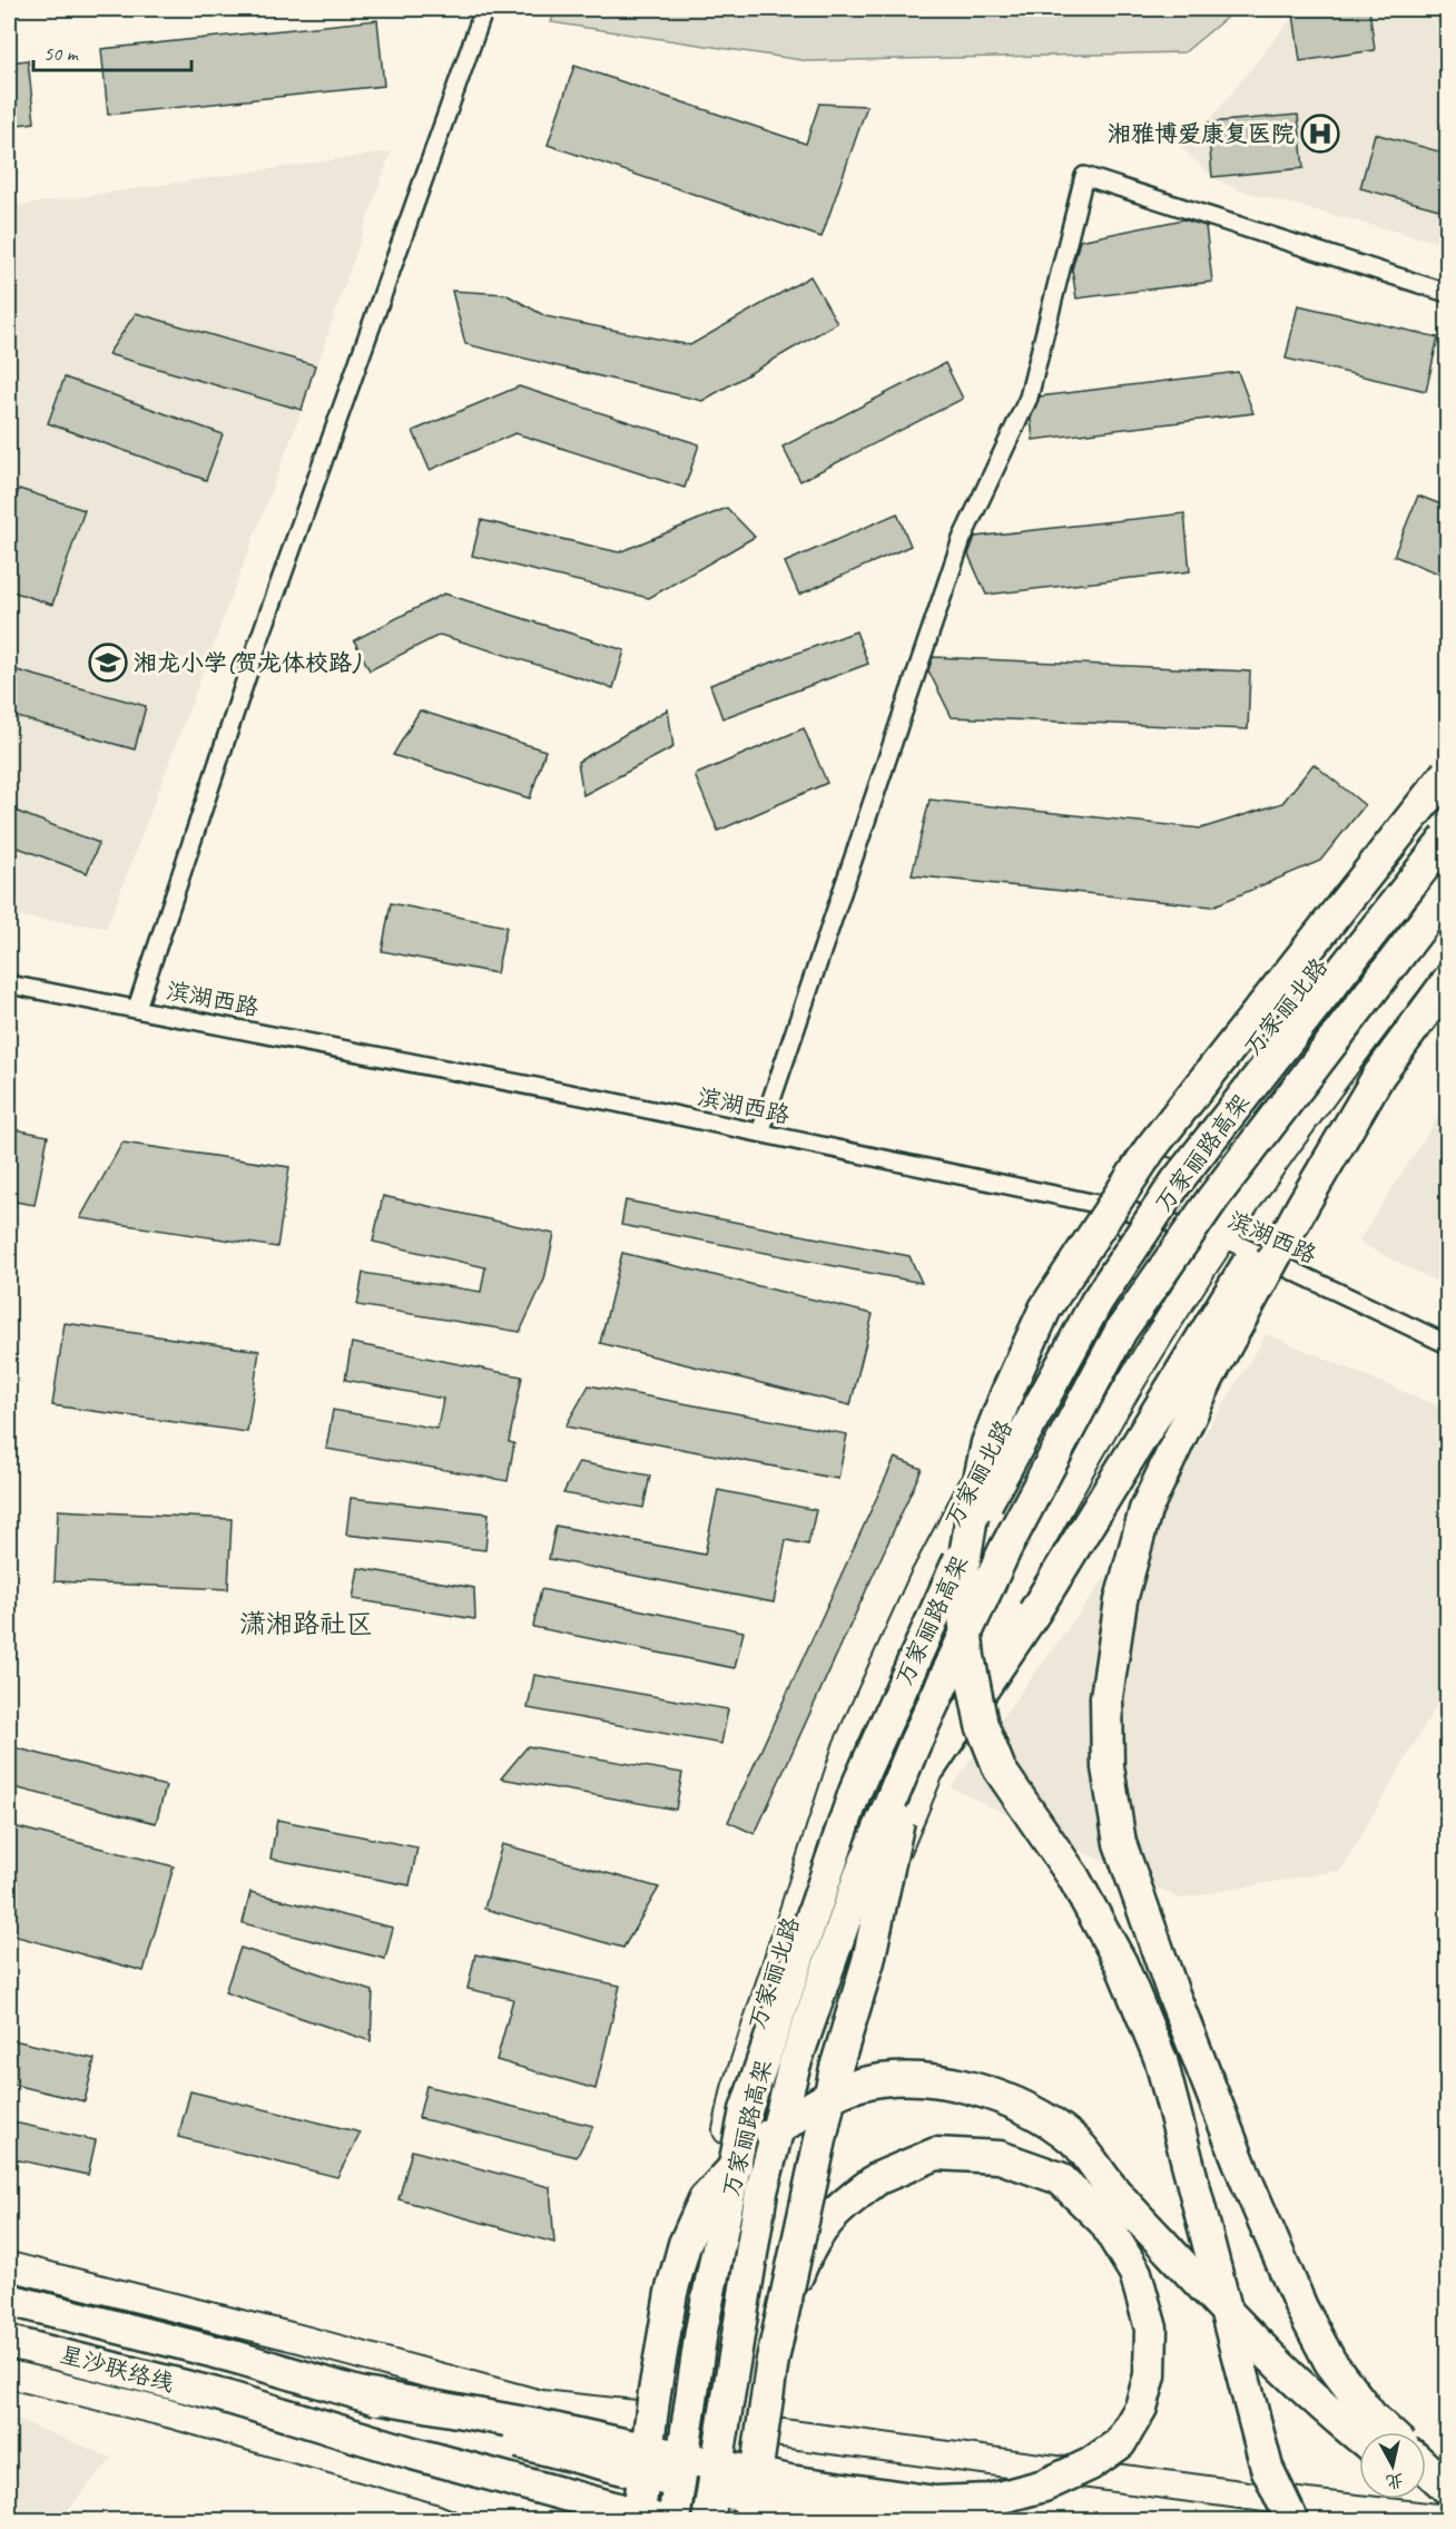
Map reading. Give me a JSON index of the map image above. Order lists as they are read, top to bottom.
{
  "streets": {
    "highway": ["万家丽路高架", "星沙联络线"],
    "main road": ["万家丽北路"],
    "street": ["滨湖西路"]
  },
  "crossings": [
    ["滨湖西路", "万家丽北路"]
  ],
  "districts": ["潇湘路社区"],
  "places": {
    "hospital": ["湘雅博爱康复医院"],
    "school or university": ["湘龙小学(贺龙体校路)"]
  },
  "scale_bar": "50 m",
  "north": "bottom"
}
